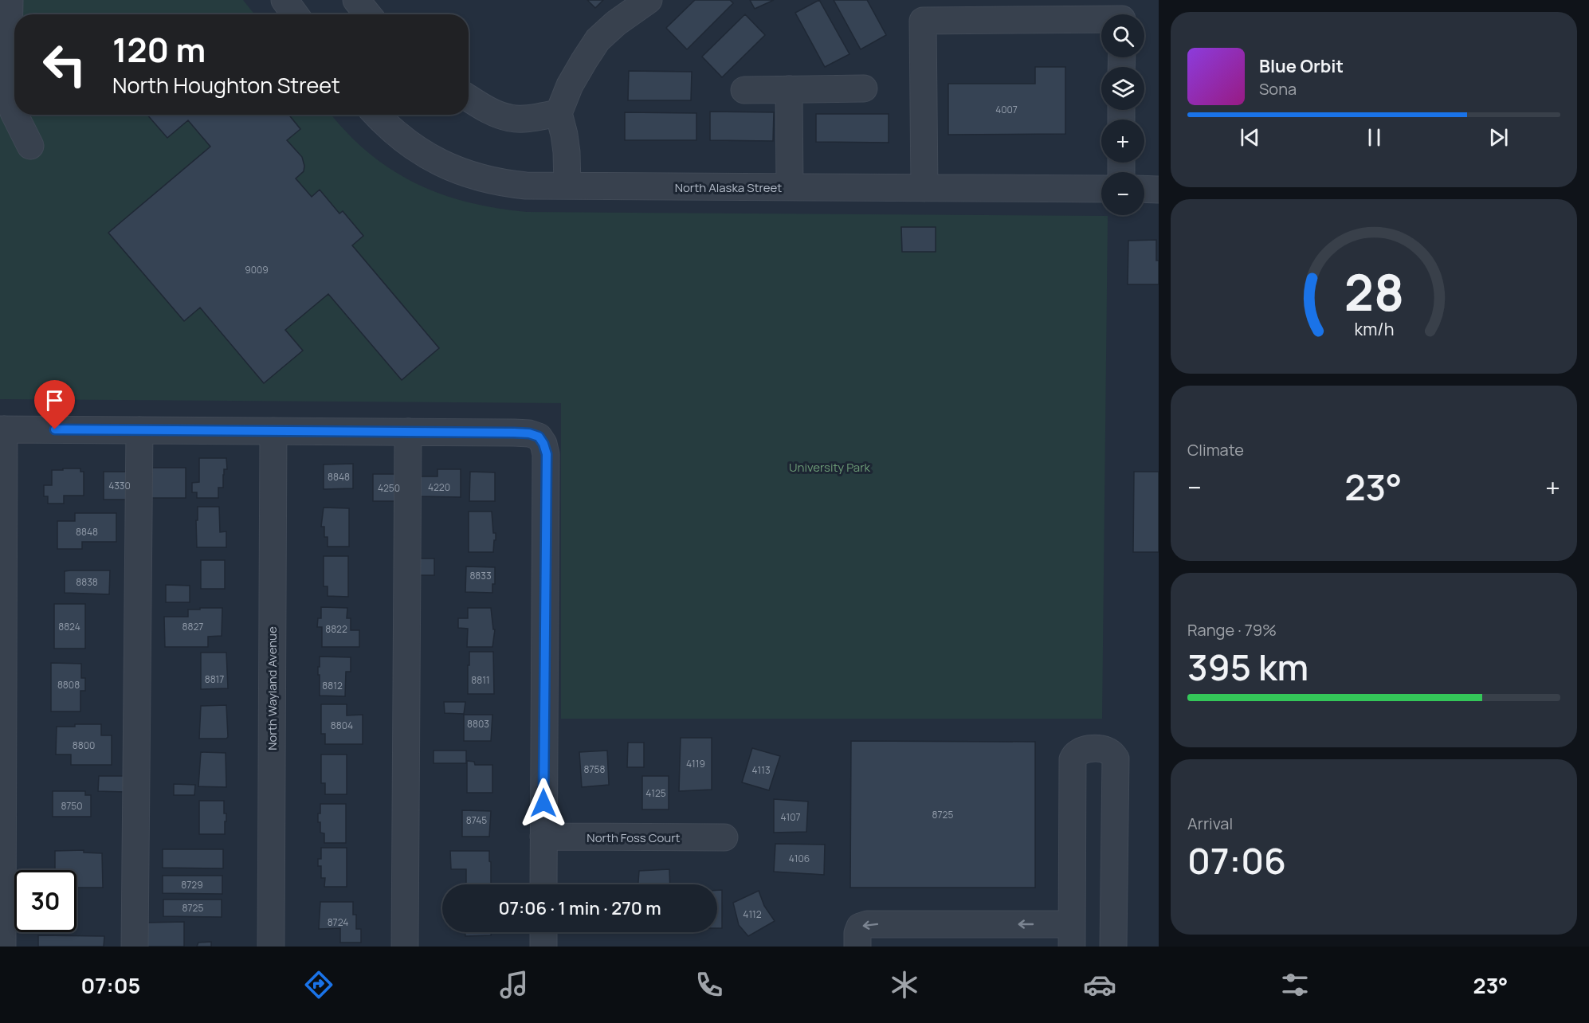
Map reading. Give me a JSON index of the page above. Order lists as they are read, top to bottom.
{
  "streets": {
    "street": ["North Alaska Street", "North Wayland Avenue", "North Foss Court"]
  },
  "parks": ["University Park"],
  "house_numbers": [
    "4007",
    "9009",
    "8848",
    "4330",
    "4220",
    "4250",
    "8848",
    "8833",
    "8838",
    "8824",
    "8827",
    "8822",
    "8817",
    "8811",
    "8808",
    "8812",
    "8803",
    "8804",
    "8800",
    "4119",
    "8758",
    "4113",
    "4125",
    "8750",
    "8725",
    "4107",
    "8745",
    "4106",
    "8729",
    "8725",
    "4112",
    "8724"
  ],
  "page": {
    "map_buttons": ["+", "−"],
    "turn": ["120 m", "North Houghton Street"],
    "song": ["Blue Orbit", "Sona"],
    "tile": [
      "Climate",
      ["Range · 79%", "395 km"],
      ["Arrival", "07:06"]
    ],
    "heat": ["−", "23°", "+"],
    "limit": "30",
    "trip": "07:06 · 1 min · 270 m",
    "tabs": ["07:05", "23°"],
    "gauge": ["28", "km/h"]
  }
}
